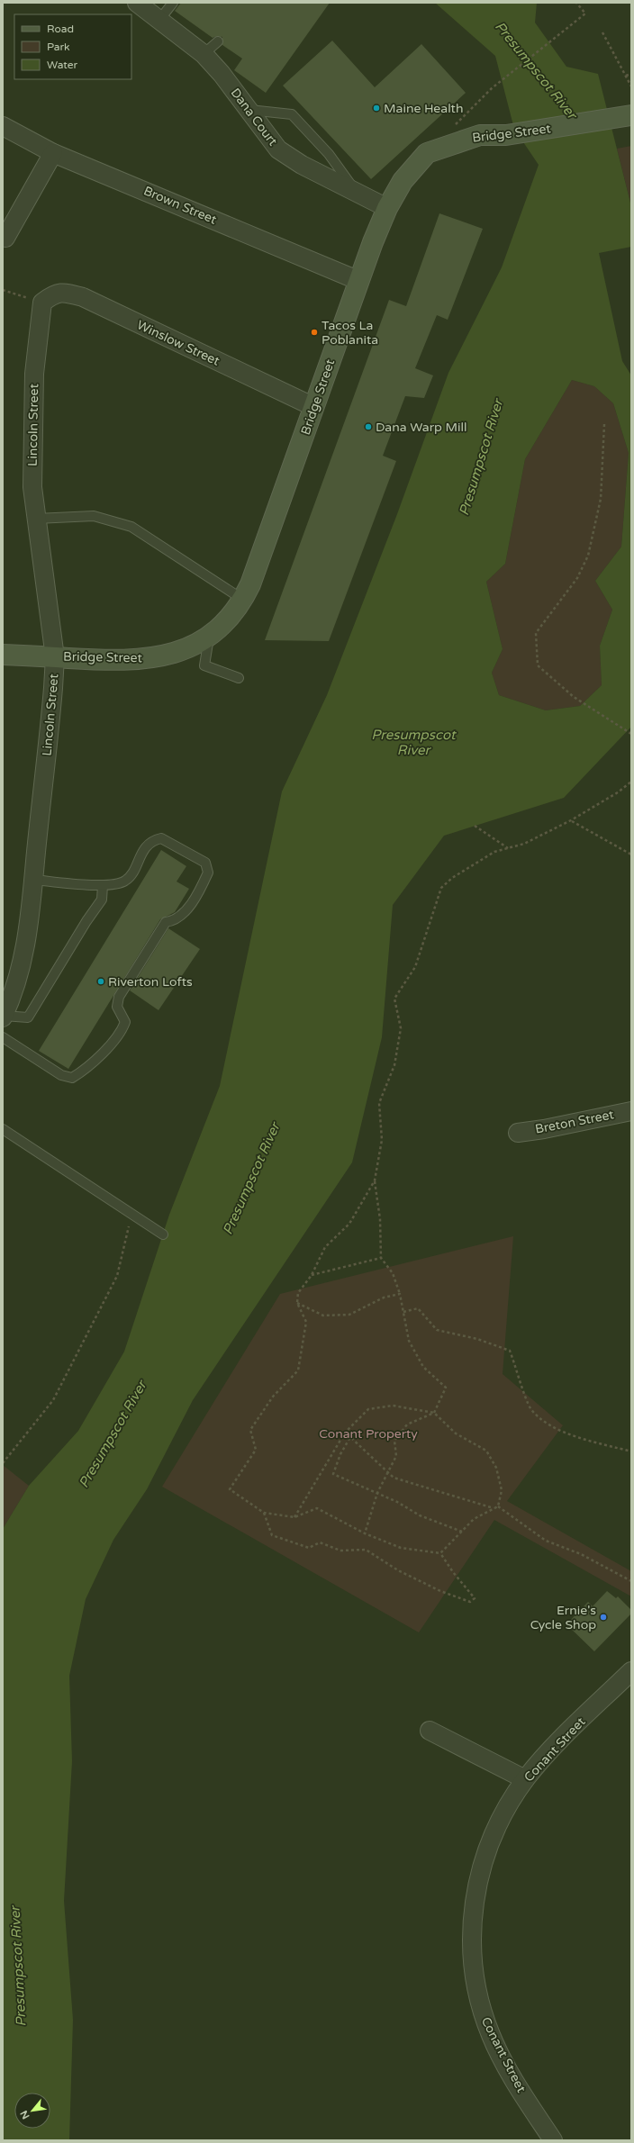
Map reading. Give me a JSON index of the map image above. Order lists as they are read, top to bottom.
{
  "streets": {
    "street": [
      "Dana Court",
      "Bridge Street",
      "Brown Street",
      "Winslow Street",
      "Lincoln Street",
      "Breton Street",
      "Conant Street"
    ]
  },
  "crossings": [
    ["Dana Court", "Bridge Street"],
    ["Bridge Street", "Brown Street"],
    ["Bridge Street", "Winslow Street"],
    ["Bridge Street", "Lincoln Street"],
    ["Winslow Street", "Lincoln Street"]
  ],
  "water": ["Presumpscot River"],
  "parks": ["Conant Property"],
  "places": [
    "Maine Health",
    "Tacos La Poblanita",
    "Dana Warp Mill",
    "Riverton Lofts",
    "Ernie's Cycle Shop"
  ],
  "legend": ["Road", "Park", "Water"],
  "north": "bottom left"
}
